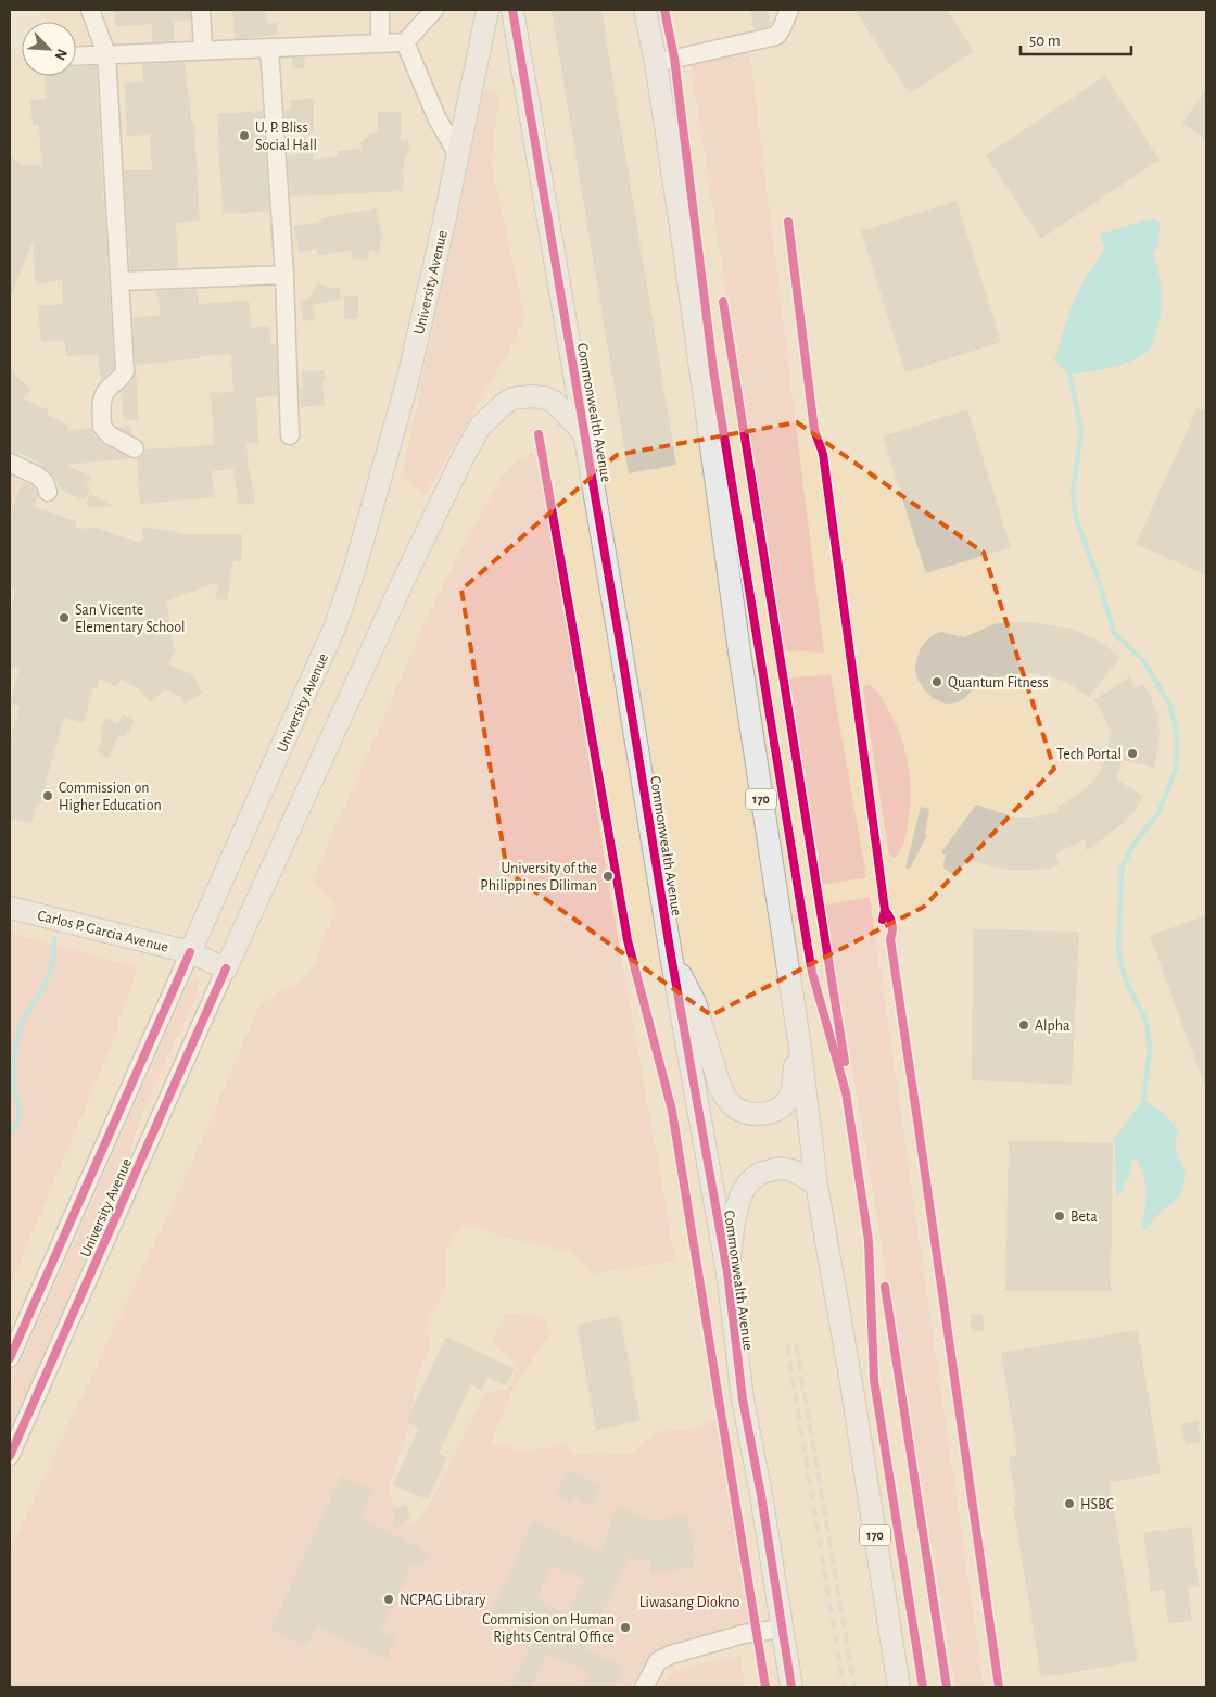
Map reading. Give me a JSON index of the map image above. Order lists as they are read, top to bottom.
{
  "streets": {
    "main road": [
      "University Avenue",
      "Commonwealth Avenue",
      "170",
      "Carlos P. Garcia Avenue"
    ]
  },
  "crossings": [
    ["University Avenue", "Commonwealth Avenue"],
    ["University Avenue", "Carlos P. Garcia Avenue"]
  ],
  "parks": ["Liwasang Diokno"],
  "places": [
    "U. P. Bliss Social Hall",
    "San Vicente Elementary School",
    "Quantum Fitness",
    "Tech Portal",
    "Commission on Higher Education",
    "University of the Philippines Diliman",
    "Alpha",
    "Beta",
    "HSBC",
    "NCPAG Library",
    "Commision on Human Rights Central Office"
  ],
  "scale_bar": "50 m",
  "north": "bottom right"
}
